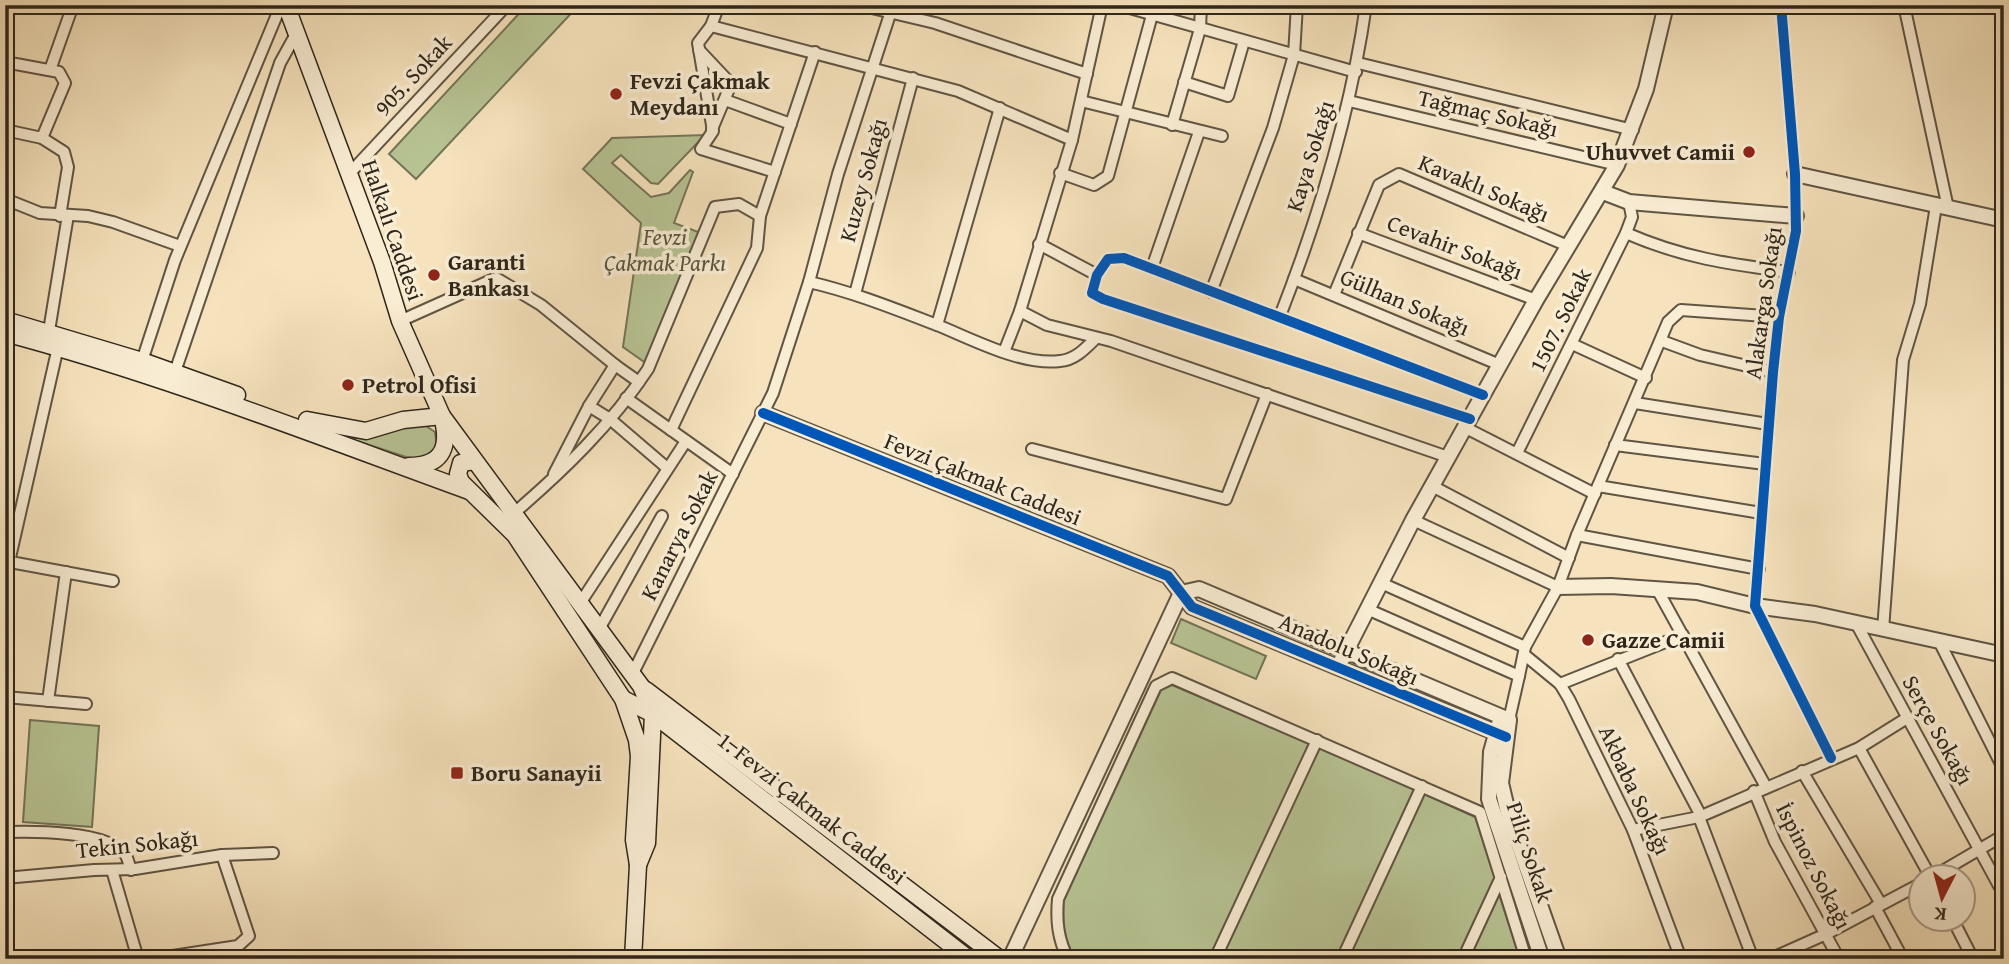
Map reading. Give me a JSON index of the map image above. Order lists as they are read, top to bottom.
{
  "streets": {
    "main road": ["Halkalı Caddesi", "1. Fevzi Çakmak Caddesi"],
    "street": [
      "905. Sokak",
      "Tağmaç Sokağı",
      "Kaya Sokağı",
      "Kuzey Sokağı",
      "Kavaklı Sokağı",
      "Cevahir Sokağı",
      "Gülhan Sokağı",
      "Alakarga Sokağı",
      "1507. Sokak",
      "Fevzi Çakmak Caddesi",
      "Kanarya Sokak",
      "Anadolu Sokağı",
      "Serçe Sokağı",
      "Akbaba Sokağı",
      "Tekin Sokağı",
      "Piliç Sokak",
      "İspinoz Sokağı"
    ]
  },
  "crossings": [
    ["905. Sokak", "Halkalı Caddesi"],
    ["Tağmaç Sokağı", "Kaya Sokağı"],
    ["Tağmaç Sokağı", "Anadolu Sokağı"],
    ["Kaya Sokağı", "Gülhan Sokağı"],
    ["Kavaklı Sokağı", "Cevahir Sokağı"],
    ["Kavaklı Sokağı", "Gülhan Sokağı"],
    ["Kavaklı Sokağı", "Anadolu Sokağı"],
    ["Halkalı Caddesi", "Kanarya Sokak"],
    ["Halkalı Caddesi", "1. Fevzi Çakmak Caddesi"],
    ["Cevahir Sokağı", "Anadolu Sokağı"],
    ["Gülhan Sokağı", "Anadolu Sokağı"],
    ["Fevzi Çakmak Caddesi", "Kanarya Sokak"],
    ["Fevzi Çakmak Caddesi", "Anadolu Sokağı"],
    ["Anadolu Sokağı", "Akbaba Sokağı"],
    ["Anadolu Sokağı", "Piliç Sokak"]
  ],
  "parks": ["Fevzi Çakmak Parkı"],
  "places": {
    "other": [
      "Fevzi Çakmak Meydanı",
      "Uhuvvet Camii",
      "Garanti Bankası",
      "Petrol Ofisi",
      "Gazze Camii"
    ],
    "transit": ["Boru Sanayii"]
  },
  "north": "bottom"
}
